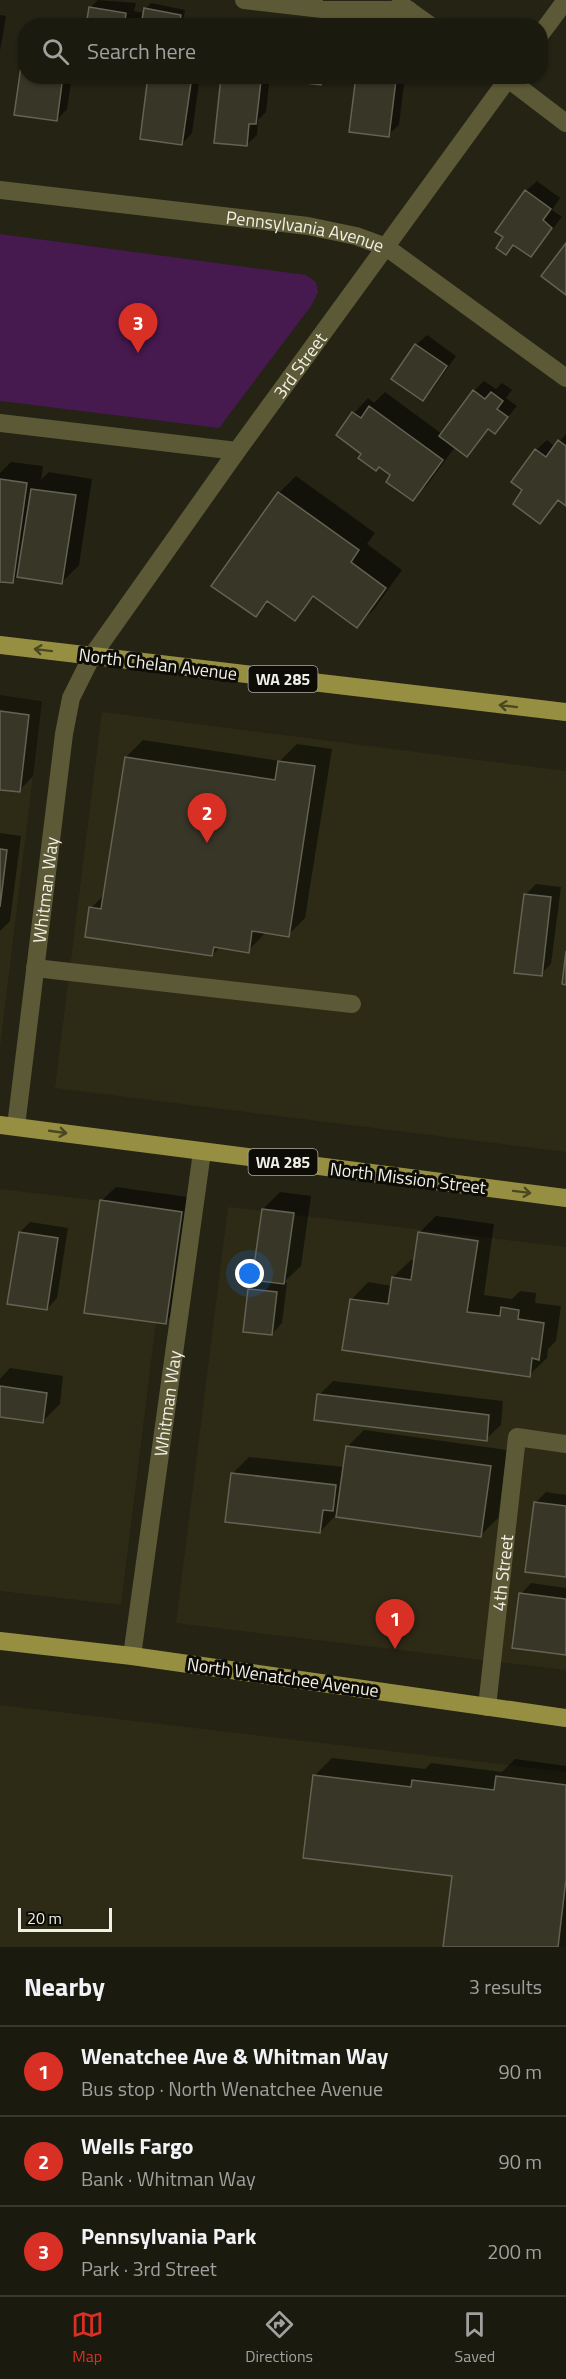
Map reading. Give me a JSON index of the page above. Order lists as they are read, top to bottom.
{
  "streets": {
    "main road": [
      "North Chelan Avenue",
      "WA 285",
      "North Mission Street",
      "North Wenatchee Avenue"
    ],
    "street": [
      "Pennsylvania Avenue",
      "3rd Street",
      "Whitman Way",
      "4th Street"
    ]
  },
  "crossings": [
    ["Pennsylvania Avenue", "3rd Street"],
    ["3rd Street", "North Chelan Avenue"],
    ["3rd Street", "Whitman Way"],
    ["North Chelan Avenue", "Whitman Way"],
    ["Whitman Way", "North Mission Street"],
    ["Whitman Way", "North Wenatchee Avenue"],
    ["4th Street", "North Wenatchee Avenue"]
  ],
  "one_way": ["North Chelan Avenue", "North Mission Street"],
  "scale_bar": "20 m",
  "page": {
    "search": "Search here",
    "pins": ["3", "2", "1"],
    "scale": "20 m",
    "heading": ["Nearby", "3 results"],
    "list": [
      {
        "mark": "1",
        "name": "Wenatchee Ave & Whitman Way",
        "note": "Bus stop · North Wenatchee Avenue",
        "value": "90 m"
      },
      {
        "mark": "2",
        "name": "Wells Fargo",
        "note": "Bank · Whitman Way",
        "value": "90 m"
      },
      {
        "mark": "3",
        "name": "Pennsylvania Park",
        "note": "Park · 3rd Street",
        "value": "200 m"
      }
    ],
    "nav": ["Map", "Directions", "Saved"]
  }
}
